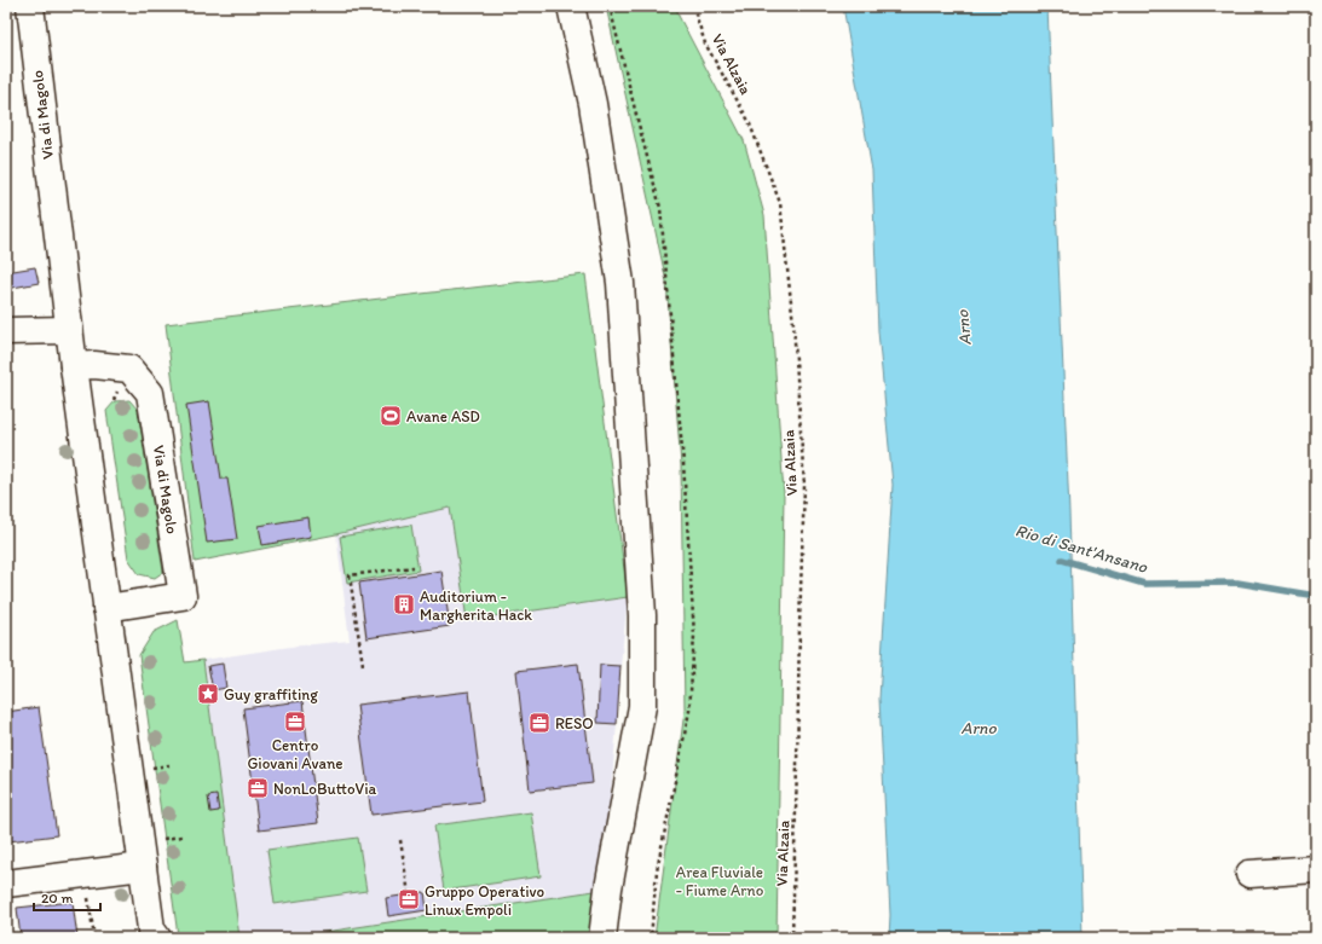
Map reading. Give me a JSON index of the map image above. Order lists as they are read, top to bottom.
{
  "streets": {
    "street": ["Via di Magolo"],
    "path": ["Via Alzaia"]
  },
  "water": ["Arno", "Rio di Sant'Ansano"],
  "parks": ["Area Fluviale - Fiume Arno"],
  "places": {
    "sports": ["Avane ASD"],
    "building": ["Auditorium - Margherita Hack"],
    "place": ["Guy graffiting"],
    "office": [
      "Centro Giovani Avane",
      "RESO",
      "NonLoButtoVia",
      "Gruppo Operativo Linux Empoli"
    ]
  },
  "scale_bar": "20 m"
}
